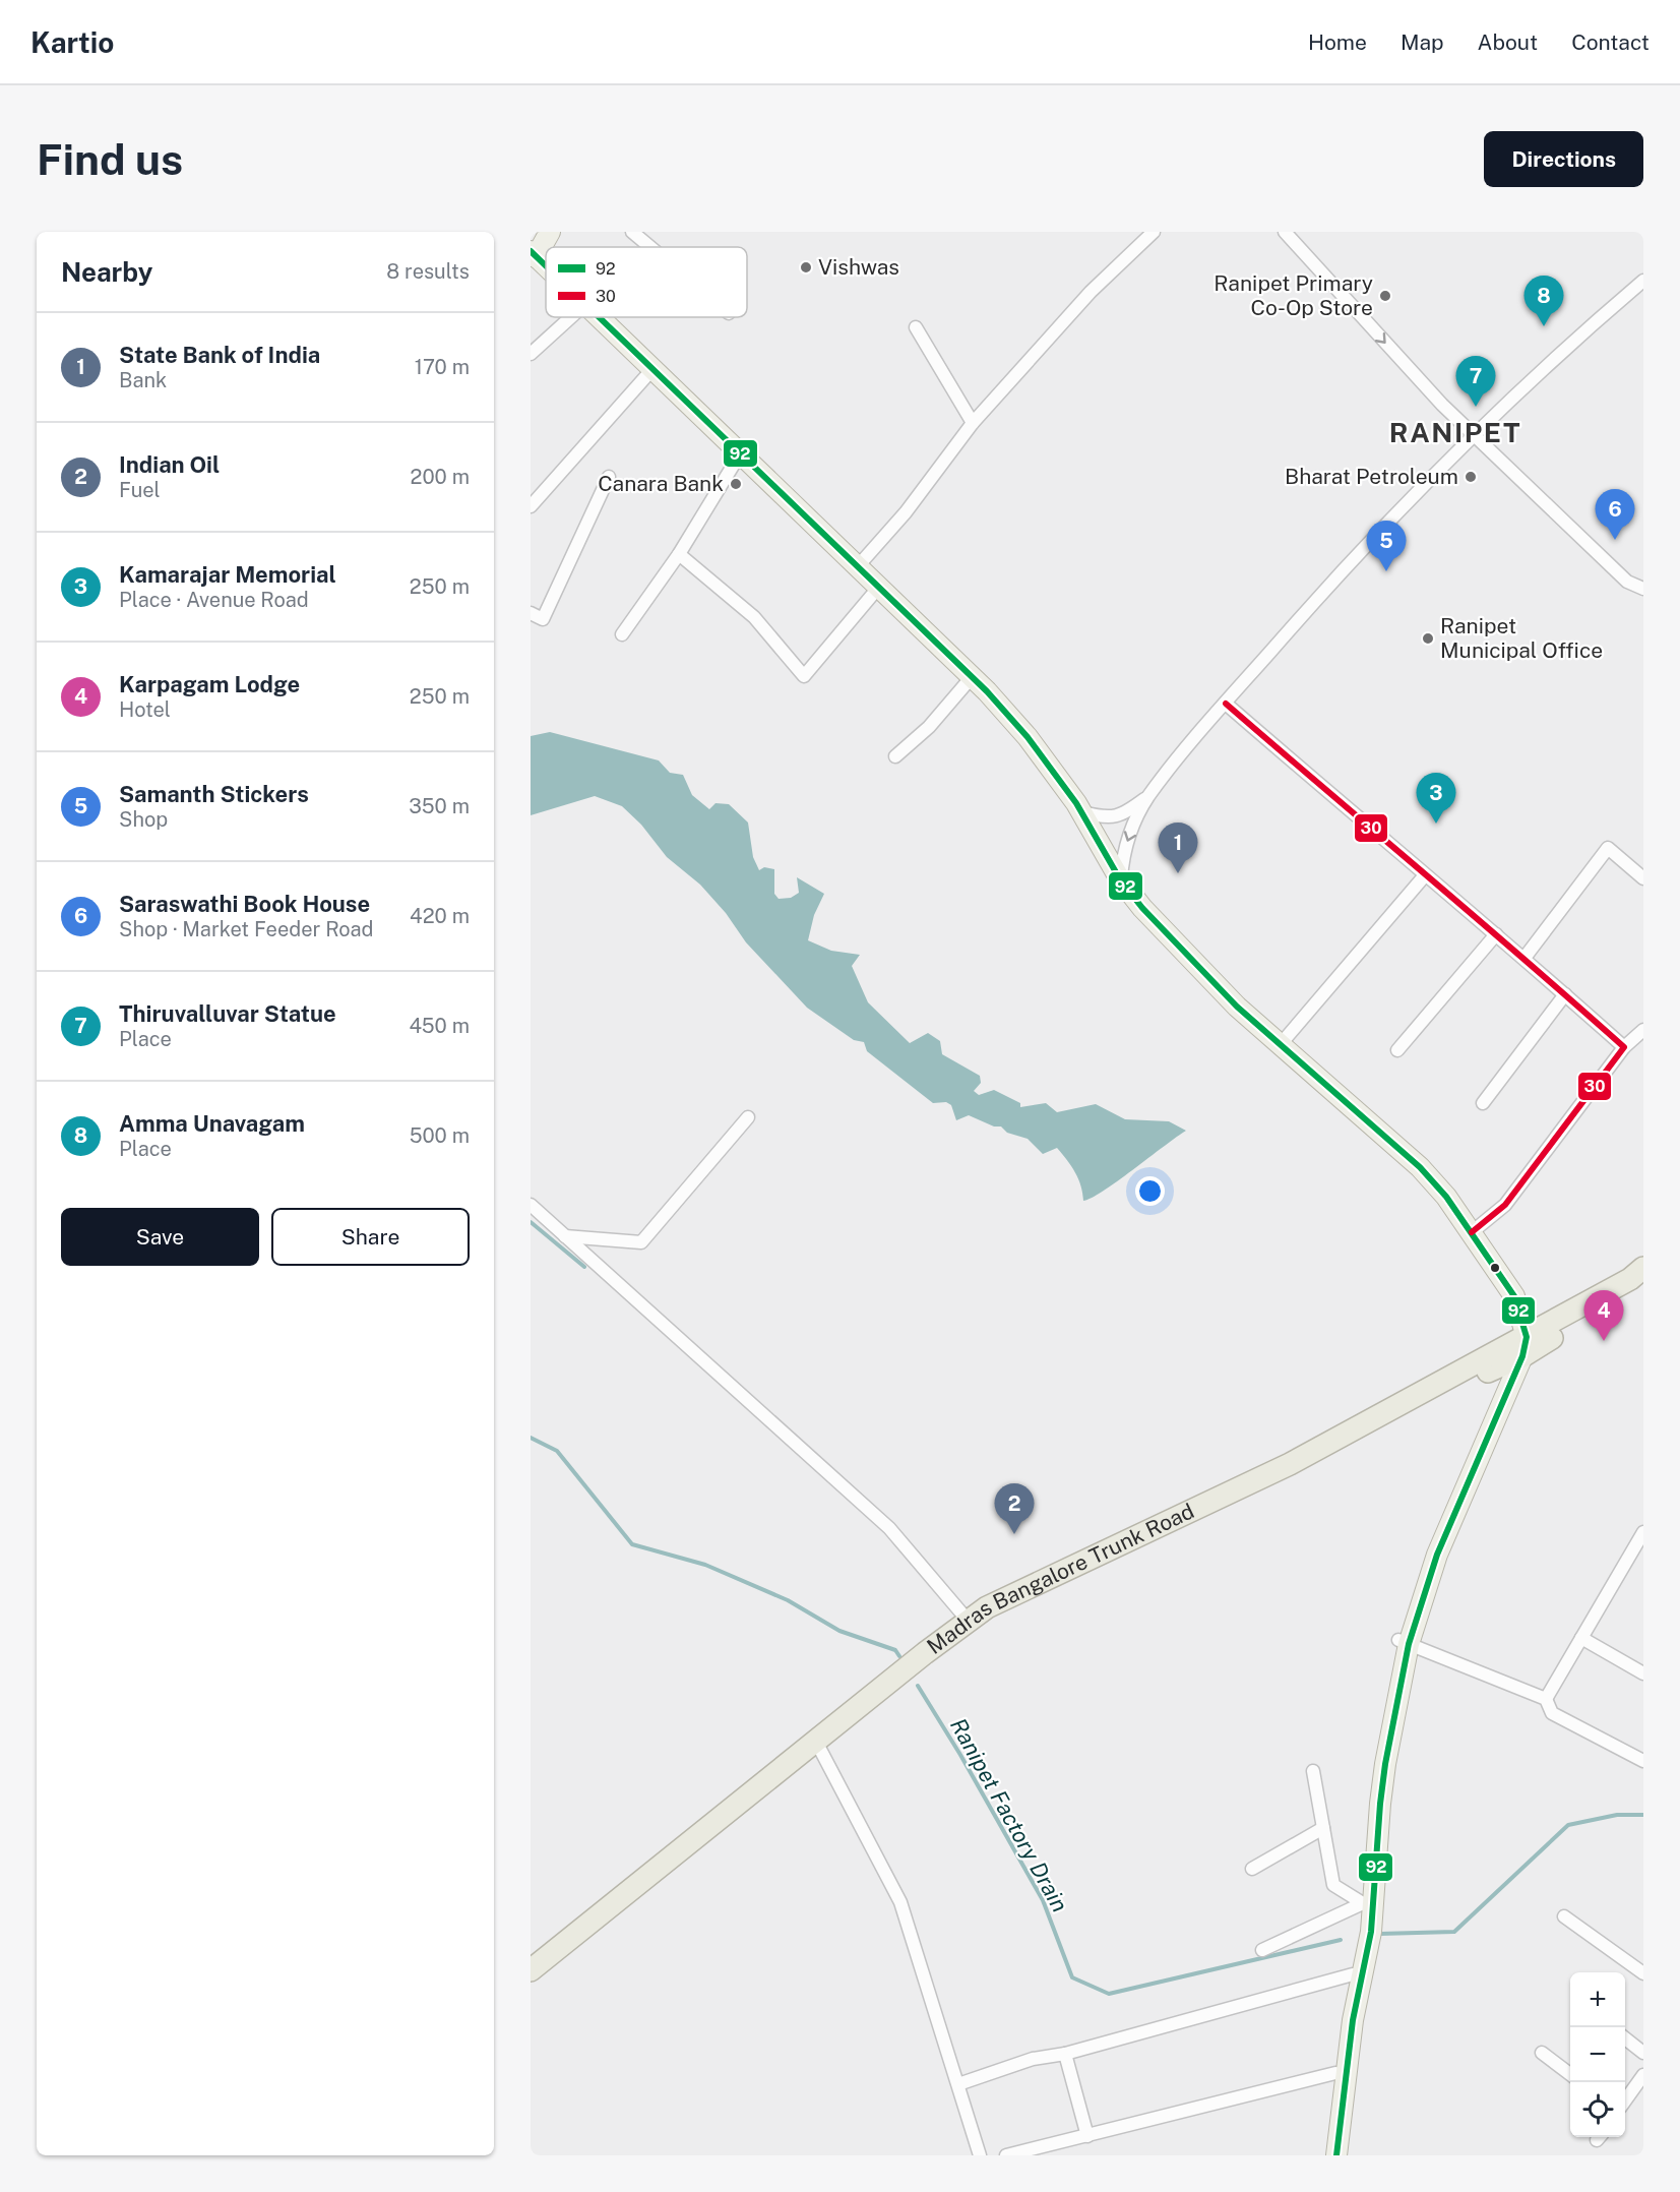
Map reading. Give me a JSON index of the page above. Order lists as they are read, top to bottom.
{
  "streets": {
    "highway": ["Madras Bangalore Trunk Road"]
  },
  "districts": ["RANIPET"],
  "water": ["Ranipet Factory Drain"],
  "places": [
    "Vishwas",
    "Ranipet Primary Co-Op Store",
    "Bharat Petroleum",
    "Canara Bank",
    "Ranipet Municipal Office"
  ],
  "lines": ["transit line 92", "transit line 30"],
  "legend": ["92", "30"],
  "page": {
    "header": "Kartio",
    "nav": [
      "Home",
      "Map",
      "About",
      "Contact"
    ],
    "buttons": [
      "Directions",
      ["Save", "Share"]
    ],
    "title": "Find us",
    "heading": ["Nearby", "8 results"],
    "pins": [
      "8",
      "7",
      "6",
      "5",
      "3",
      "1",
      "4",
      "2"
    ],
    "list": [
      {
        "mark": "1",
        "name": "State Bank of India",
        "note": "Bank",
        "value": "170 m"
      },
      {
        "mark": "2",
        "name": "Indian Oil",
        "note": "Fuel",
        "value": "200 m"
      },
      {
        "mark": "3",
        "name": "Kamarajar Memorial",
        "note": "Place · Avenue Road",
        "value": "250 m"
      },
      {
        "mark": "4",
        "name": "Karpagam Lodge",
        "note": "Hotel",
        "value": "250 m"
      },
      {
        "mark": "5",
        "name": "Samanth Stickers",
        "note": "Shop",
        "value": "350 m"
      },
      {
        "mark": "6",
        "name": "Saraswathi Book House",
        "note": "Shop · Market Feeder Road",
        "value": "420 m"
      },
      {
        "mark": "7",
        "name": "Thiruvalluvar Statue",
        "note": "Place",
        "value": "450 m"
      },
      {
        "mark": "8",
        "name": "Amma Unavagam",
        "note": "Place",
        "value": "500 m"
      }
    ],
    "map_buttons": ["+", "−"]
  }
}
